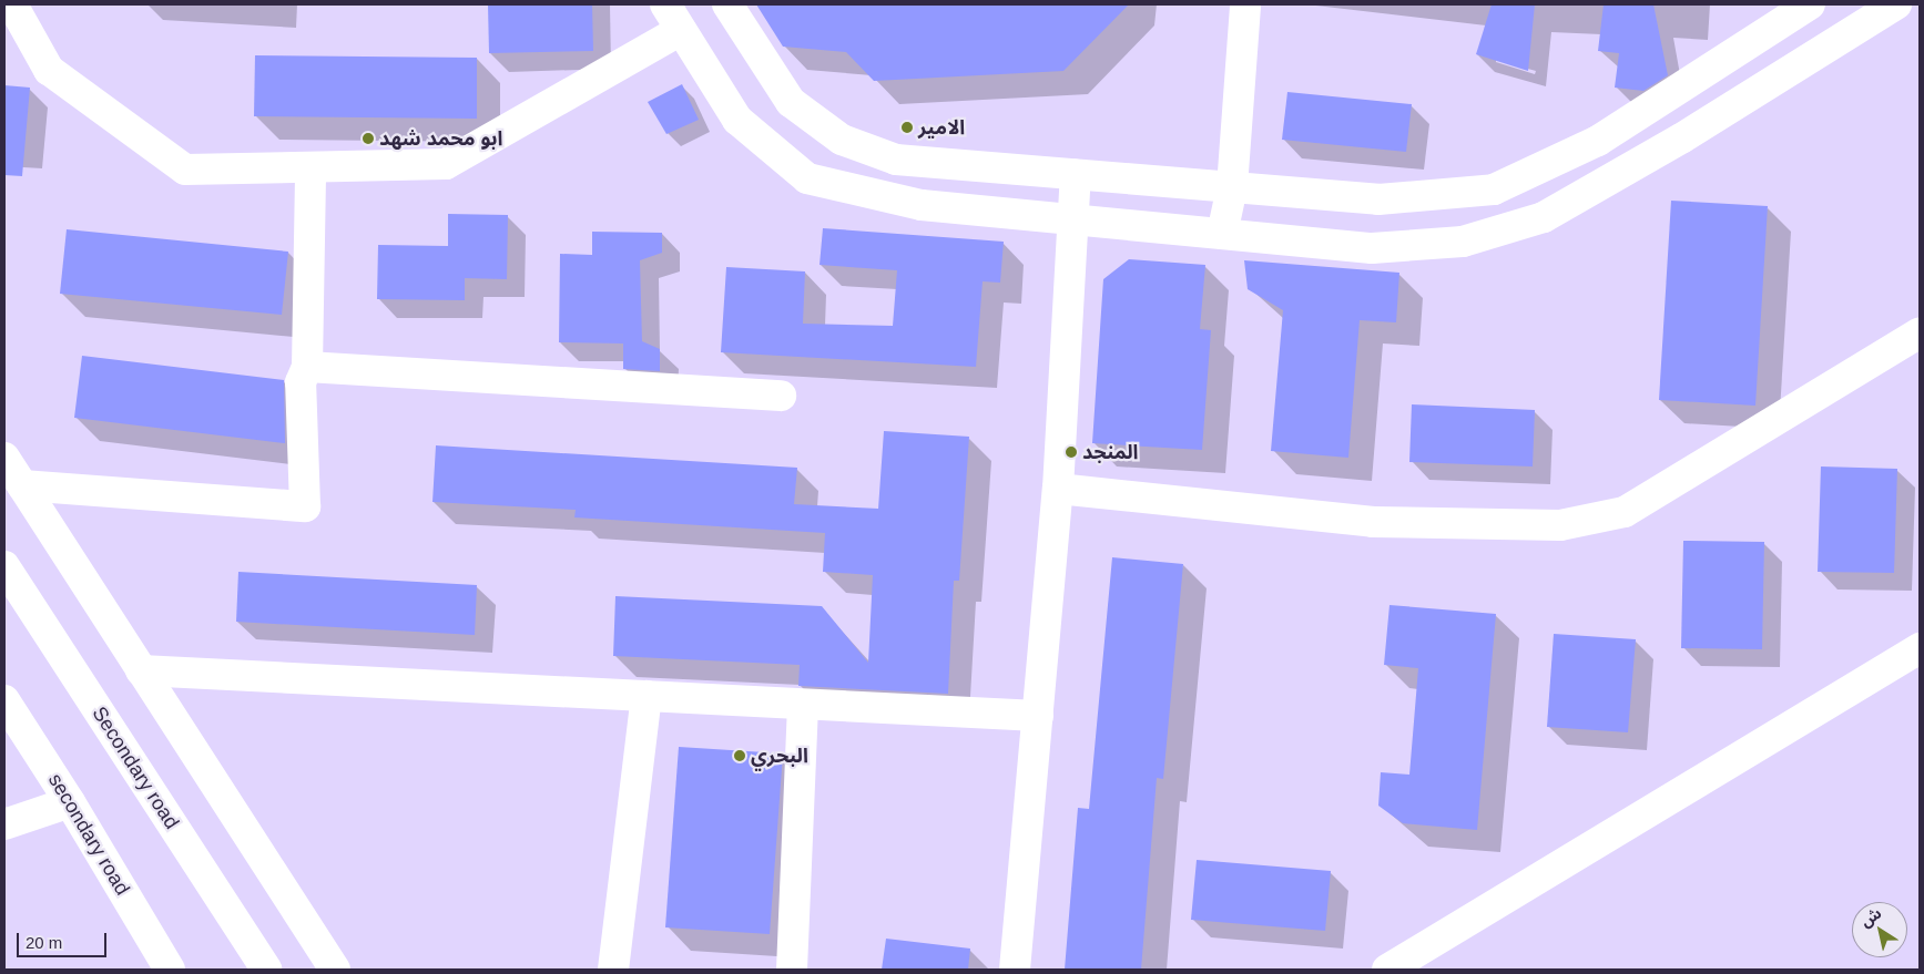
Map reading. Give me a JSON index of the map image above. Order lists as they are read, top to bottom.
{
  "streets": {
    "street": ["Secondary road", "secondary road"]
  },
  "places": [
    "الامير",
    "ابو محمد شهد",
    "المنجد",
    "البحري"
  ],
  "scale_bar": "20 m",
  "north": "top left"
}
